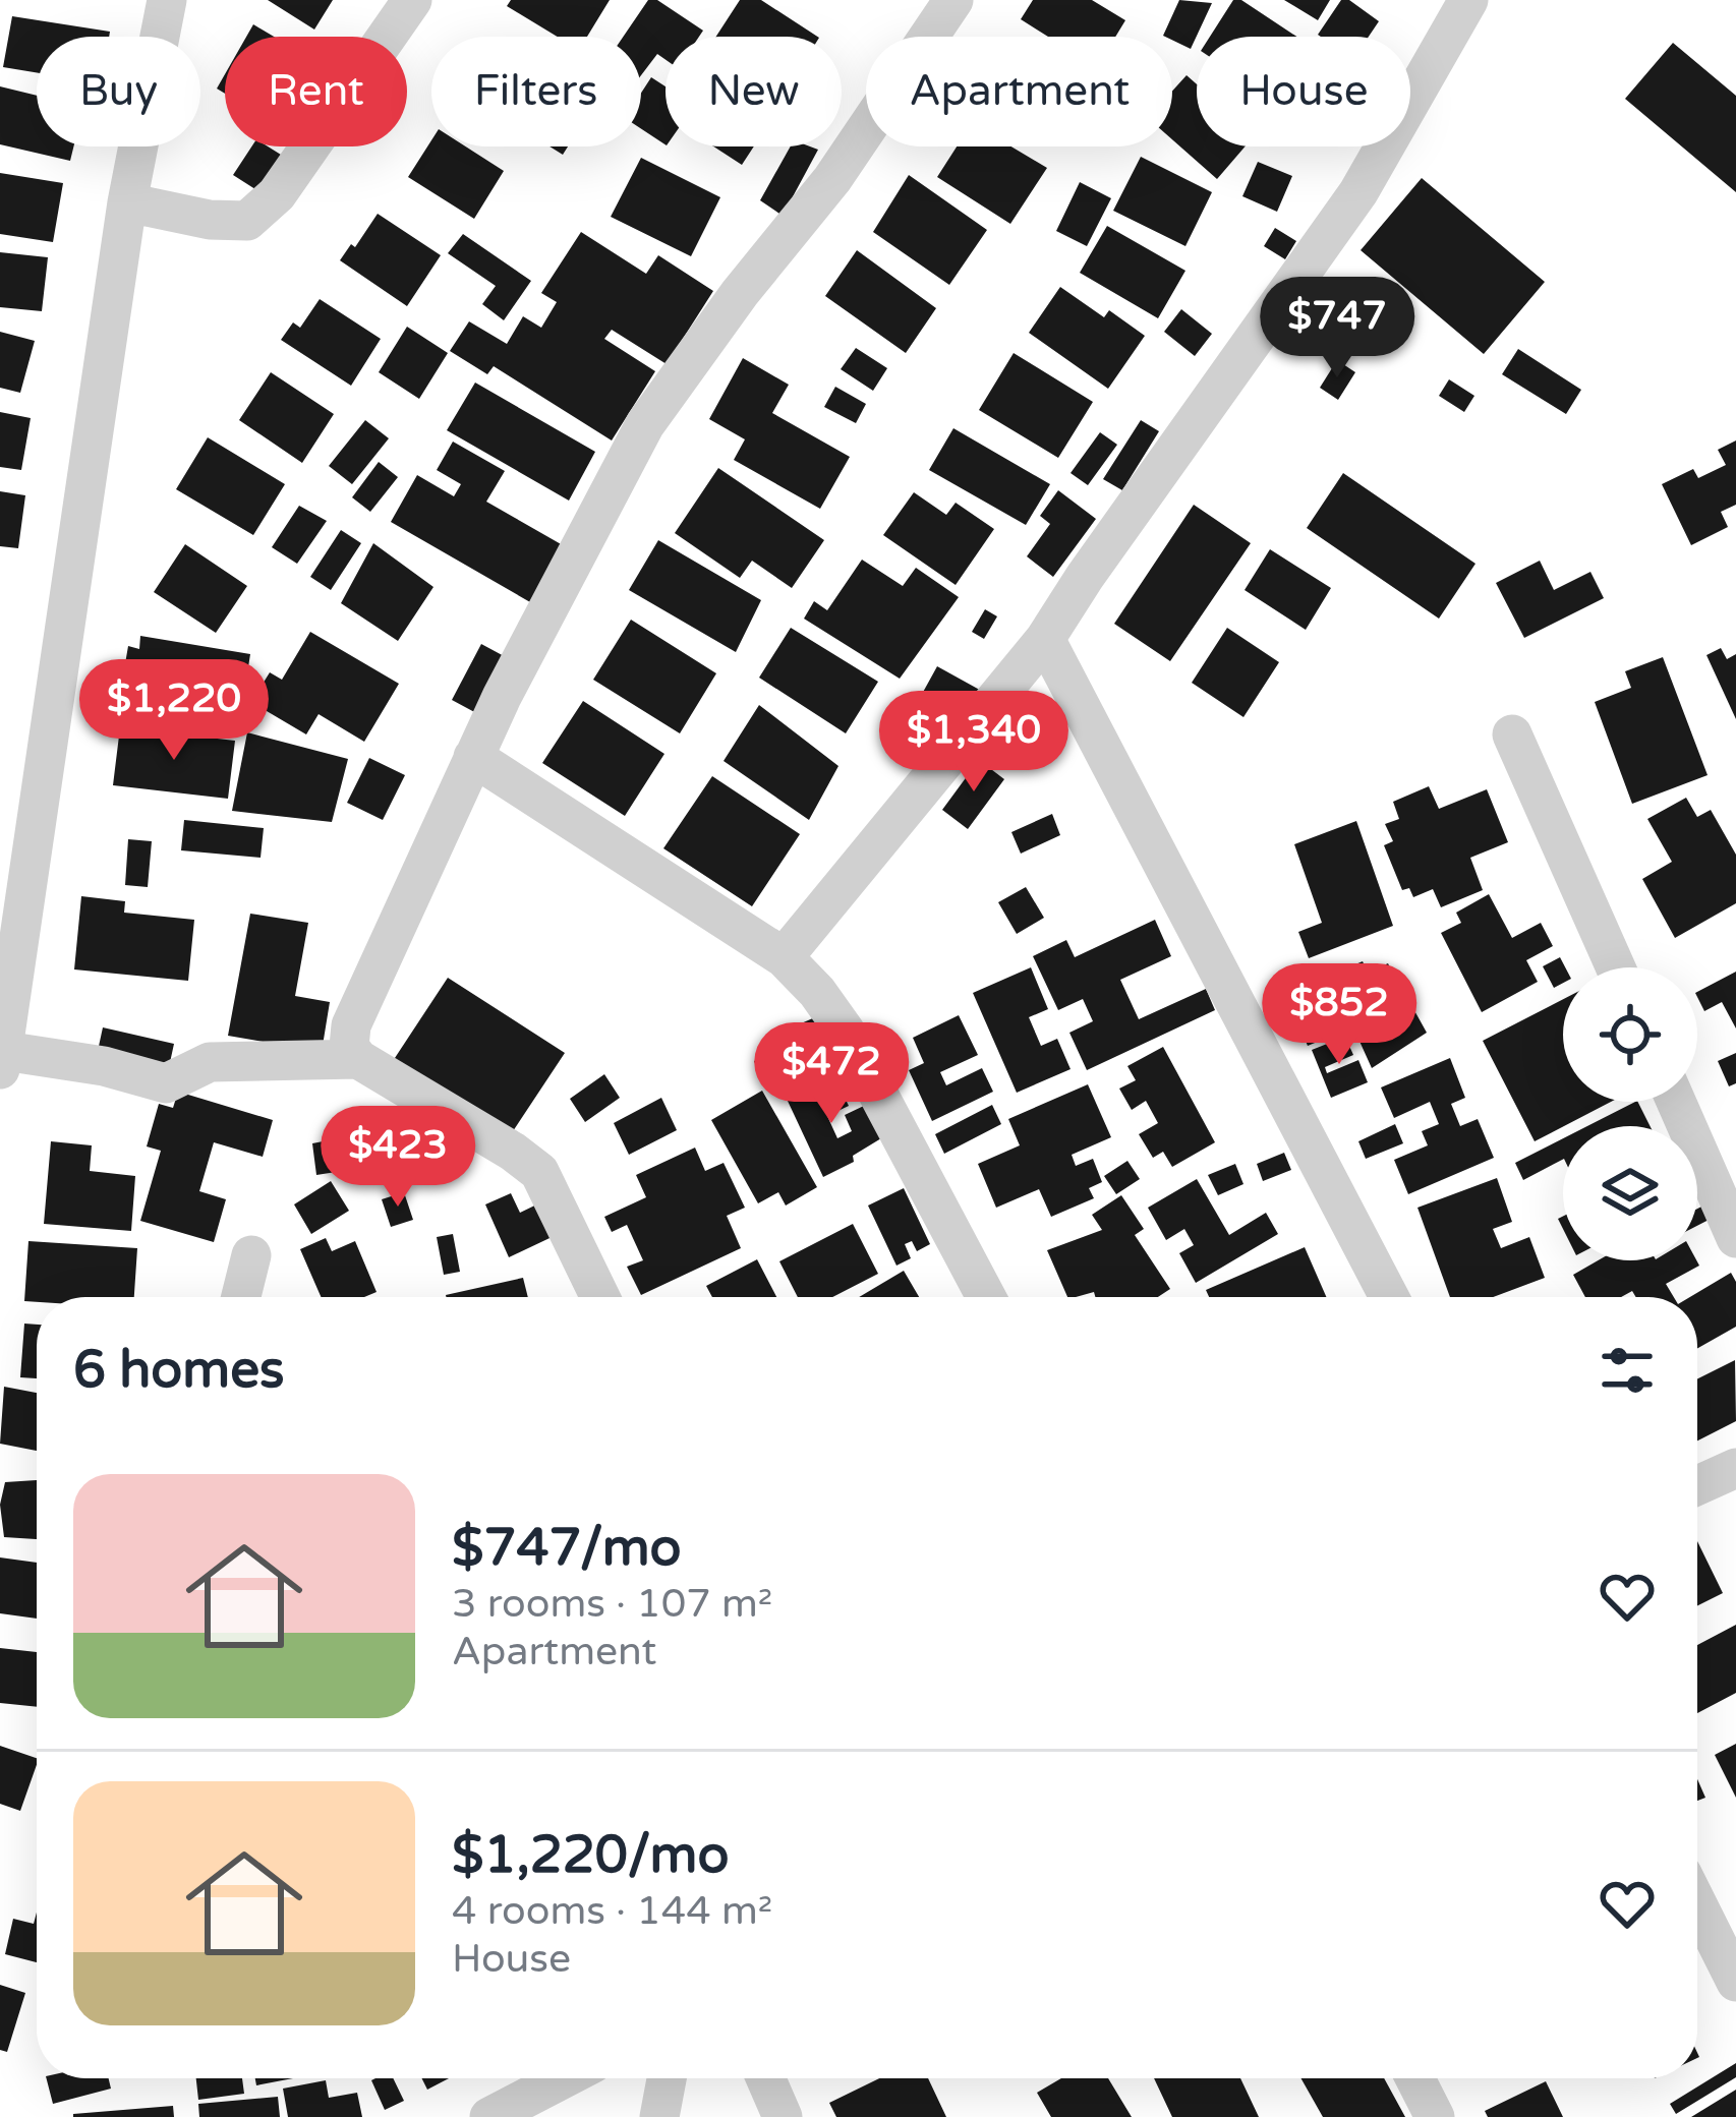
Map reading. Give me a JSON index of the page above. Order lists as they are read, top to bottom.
{
  "page": {
    "chip": [
      "Buy",
      "Rent",
      "Filters",
      "New",
      "Apartment",
      "House"
    ],
    "price": [
      "$747",
      "$1,220",
      "$1,340",
      "$852",
      "$472",
      "$423"
    ],
    "heading": "6 homes",
    "list": [
      {
        "name": "$747/mo",
        "note": "3 rooms · 107 m² · Apartment"
      },
      {
        "name": "$1,220/mo",
        "note": "4 rooms · 144 m² · House"
      }
    ]
  }
}
